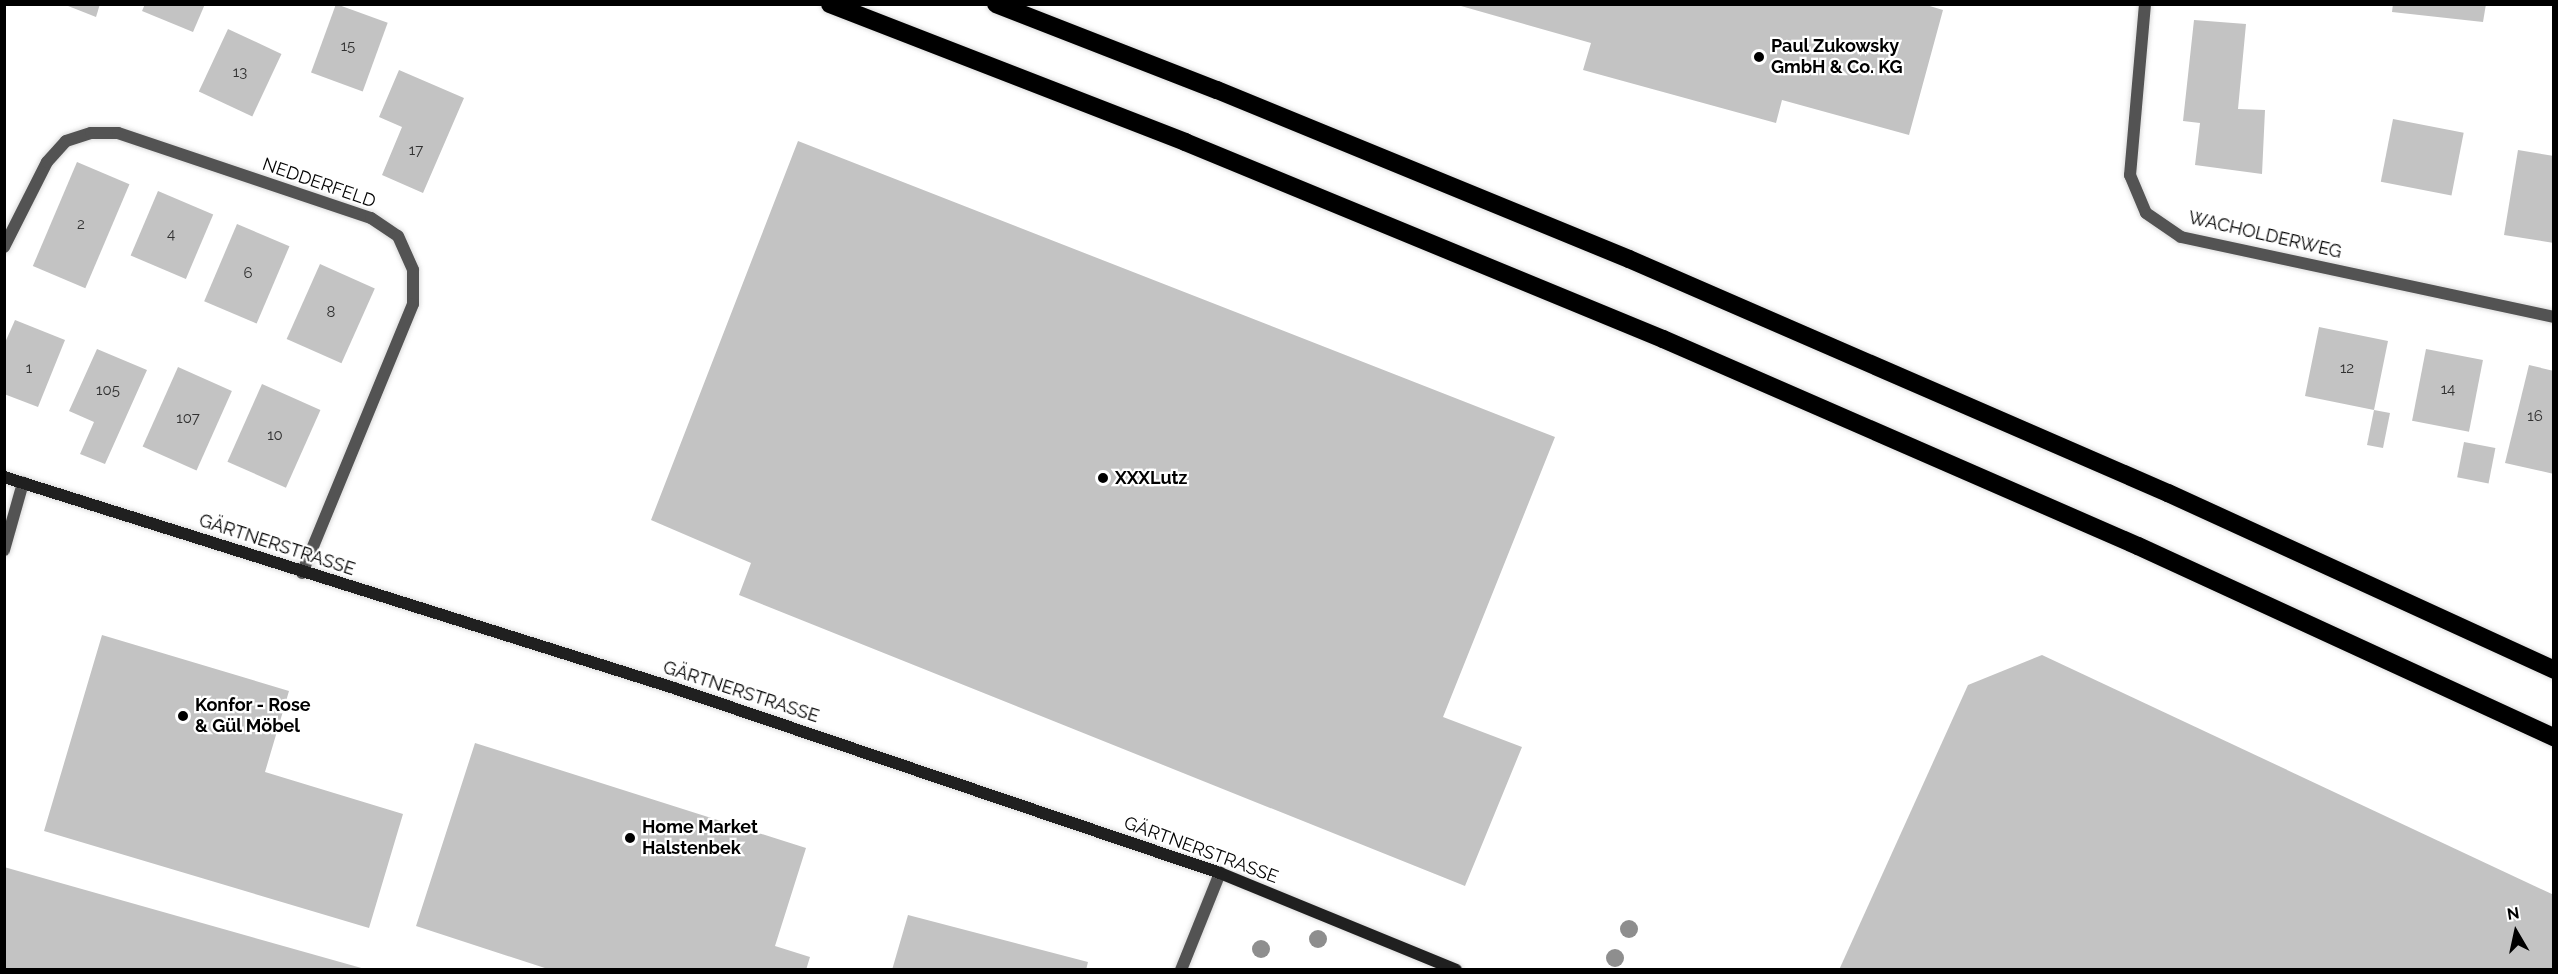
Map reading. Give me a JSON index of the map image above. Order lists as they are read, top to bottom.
{
  "streets": {
    "street": ["NEDDERFELD", "WACHOLDERWEG", "GÄRTNERSTRASSE"]
  },
  "crossings": [
    ["NEDDERFELD", "GÄRTNERSTRASSE"]
  ],
  "places": [
    "Paul Zukowsky GmbH & Co. KG",
    "XXXLutz",
    "Konfor - Rose & Gül Möbel",
    "Home Market Halstenbek"
  ],
  "house_numbers": [
    "15",
    "13",
    "17",
    "2",
    "4",
    "6",
    "8",
    "1",
    "12",
    "14",
    "105",
    "16",
    "107",
    "10"
  ],
  "north": "top"
}
